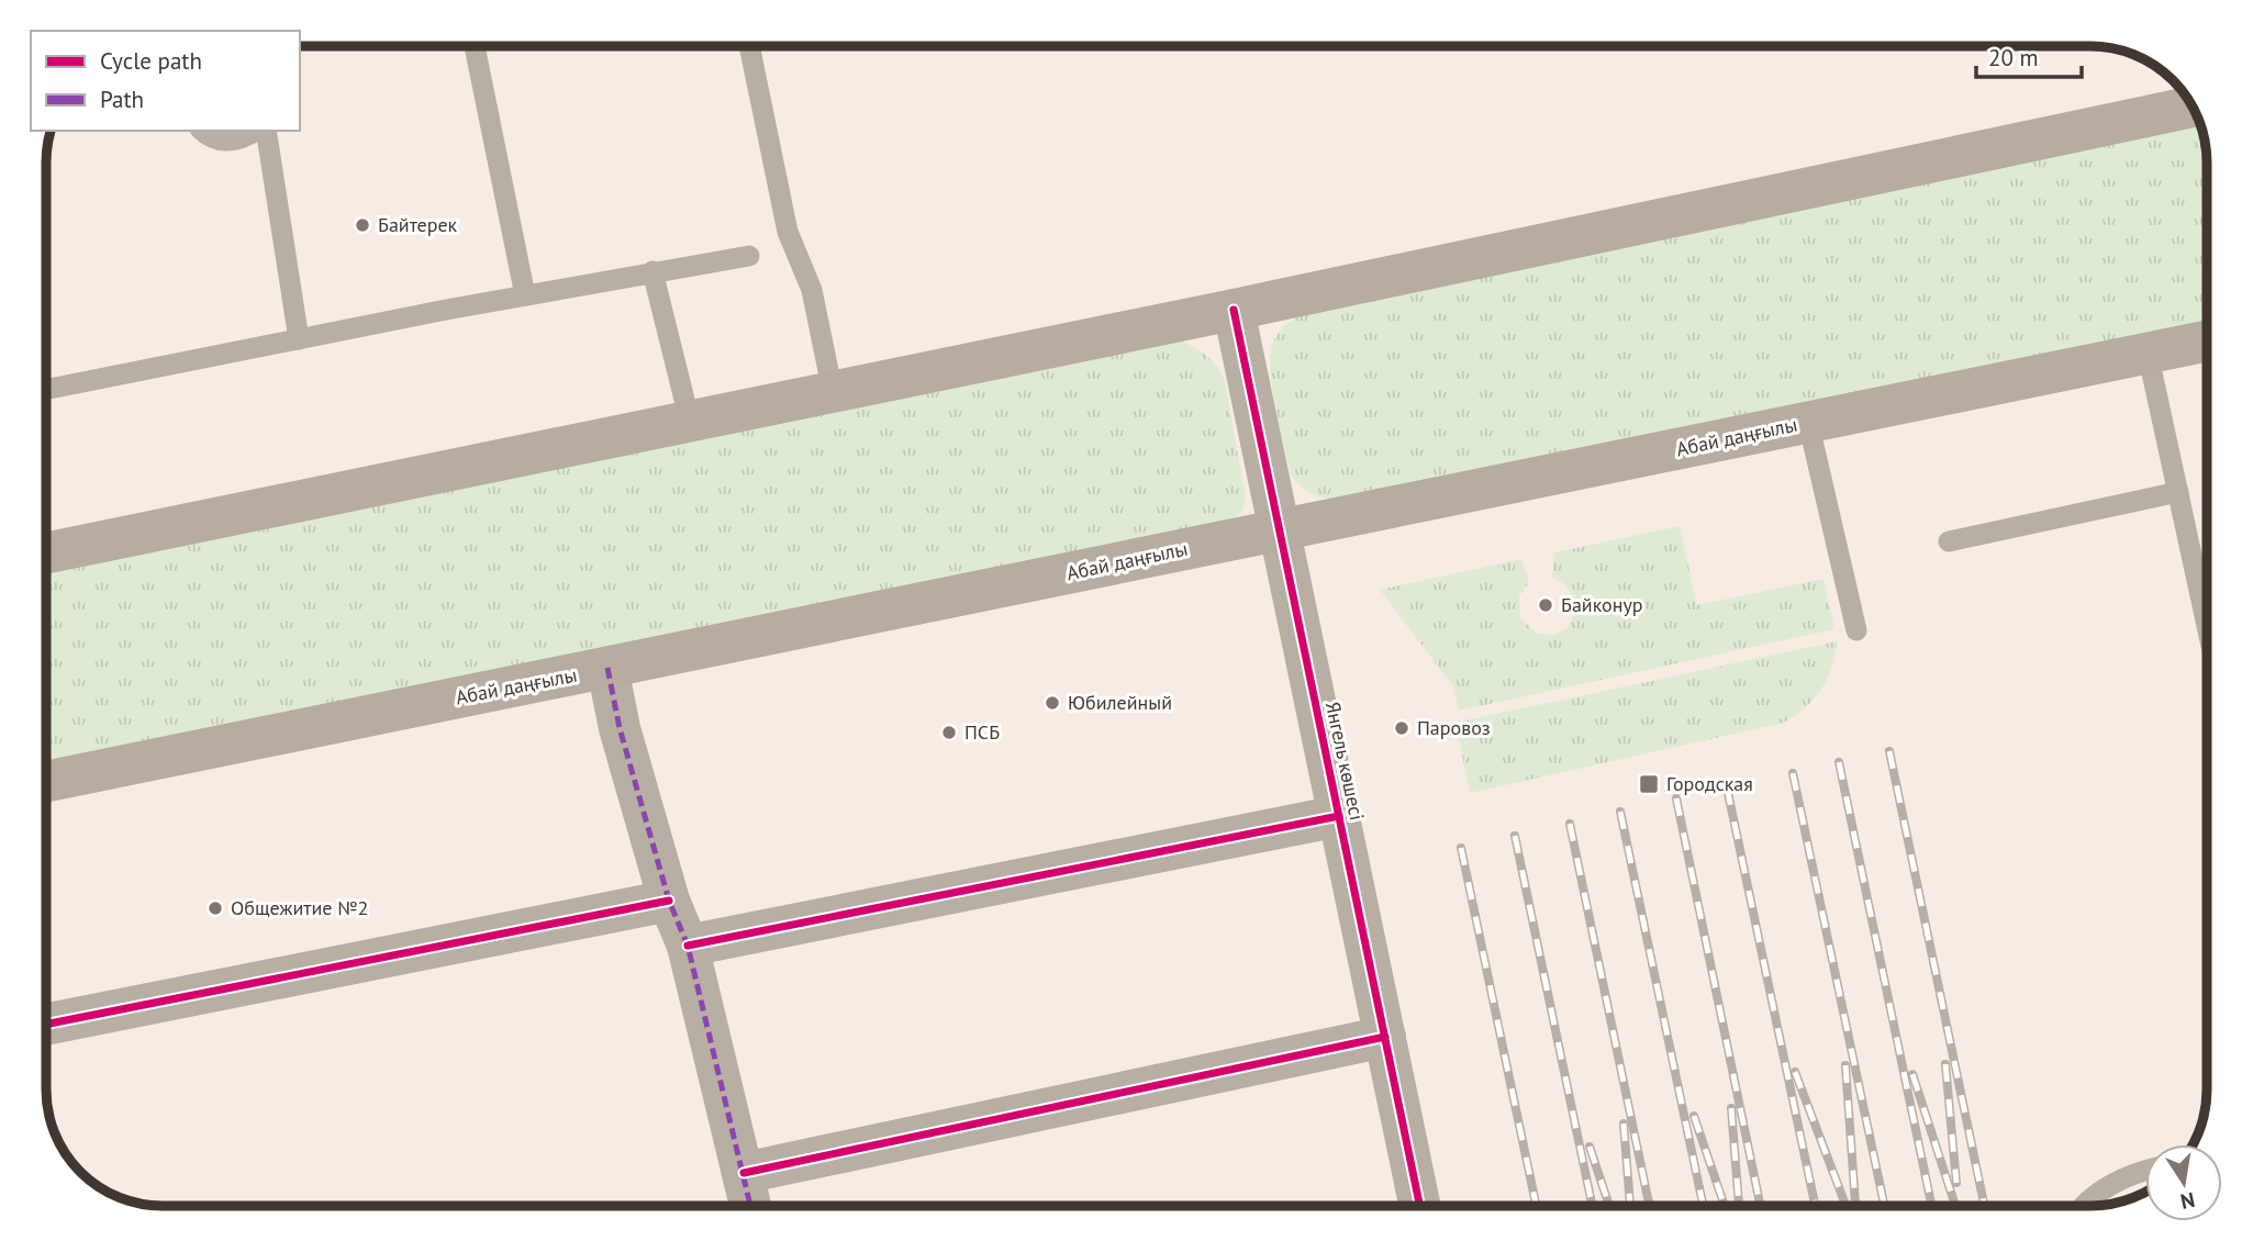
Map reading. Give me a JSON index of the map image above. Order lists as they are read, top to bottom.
{
  "streets": {
    "main road": ["Абай даңғылы"],
    "street": ["Янгель көшесі"]
  },
  "crossings": [
    ["Абай даңғылы", "Янгель көшесі"]
  ],
  "places": {
    "other": [
      "Байтерек",
      "Байконур",
      "Юбилейный",
      "Паровоз",
      "ПСБ",
      "Общежитие №2"
    ],
    "transit": ["Городская"]
  },
  "legend": ["Cycle path", "Path"],
  "scale_bar": "20 m",
  "north": "bottom"
}
